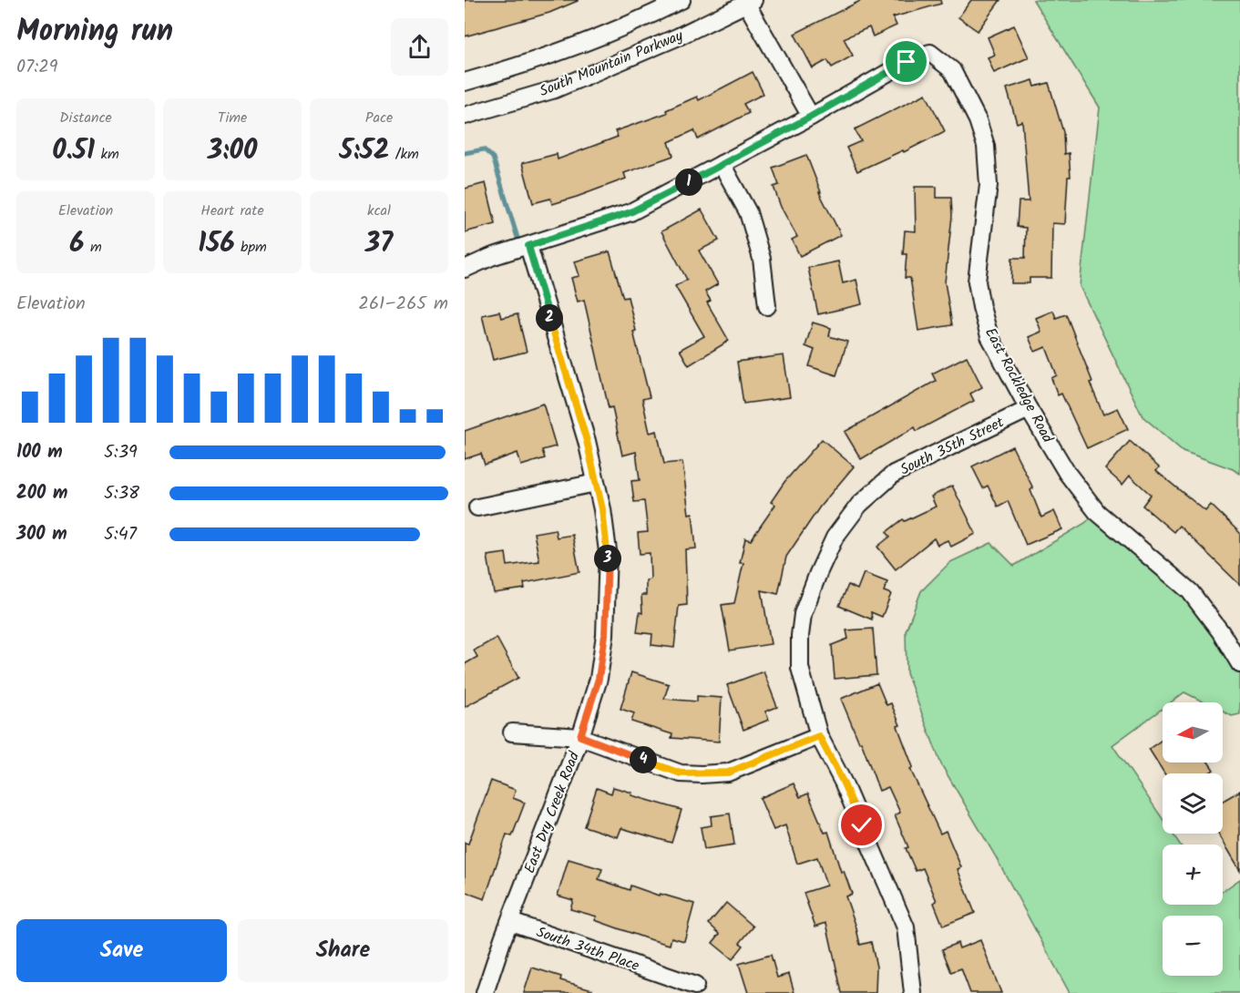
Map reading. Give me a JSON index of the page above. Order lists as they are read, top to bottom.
{
  "streets": {
    "street": [
      "South Mountain Parkway",
      "East Rockledge Road",
      "South 35th Street",
      "East Dry Creek Road",
      "South 34th Place"
    ]
  },
  "crossings": [
    ["East Rockledge Road", "South 35th Street"],
    ["East Dry Creek Road", "South 34th Place"]
  ],
  "north": "left",
  "page": {
    "heading": ["Morning run", "07:29"],
    "stats": [
      ["Distance", "0.51 km"],
      ["Time", "3:00"],
      ["Pace", "5:52 /km"],
      ["Elevation", "6 m"],
      ["Heart rate", "156 bpm"],
      ["kcal", "37"]
    ],
    "pins": [
      "1",
      "2",
      "3",
      "4"
    ],
    "chart": ["Elevation", "261–265 m"],
    "list": [
      {
        "name": "100 m",
        "note": "5:39"
      },
      {
        "name": "200 m",
        "note": "5:38"
      },
      {
        "name": "300 m",
        "note": "5:47"
      }
    ],
    "map_buttons": ["+", "−"],
    "buttons": ["Save", "Share"]
  }
}
